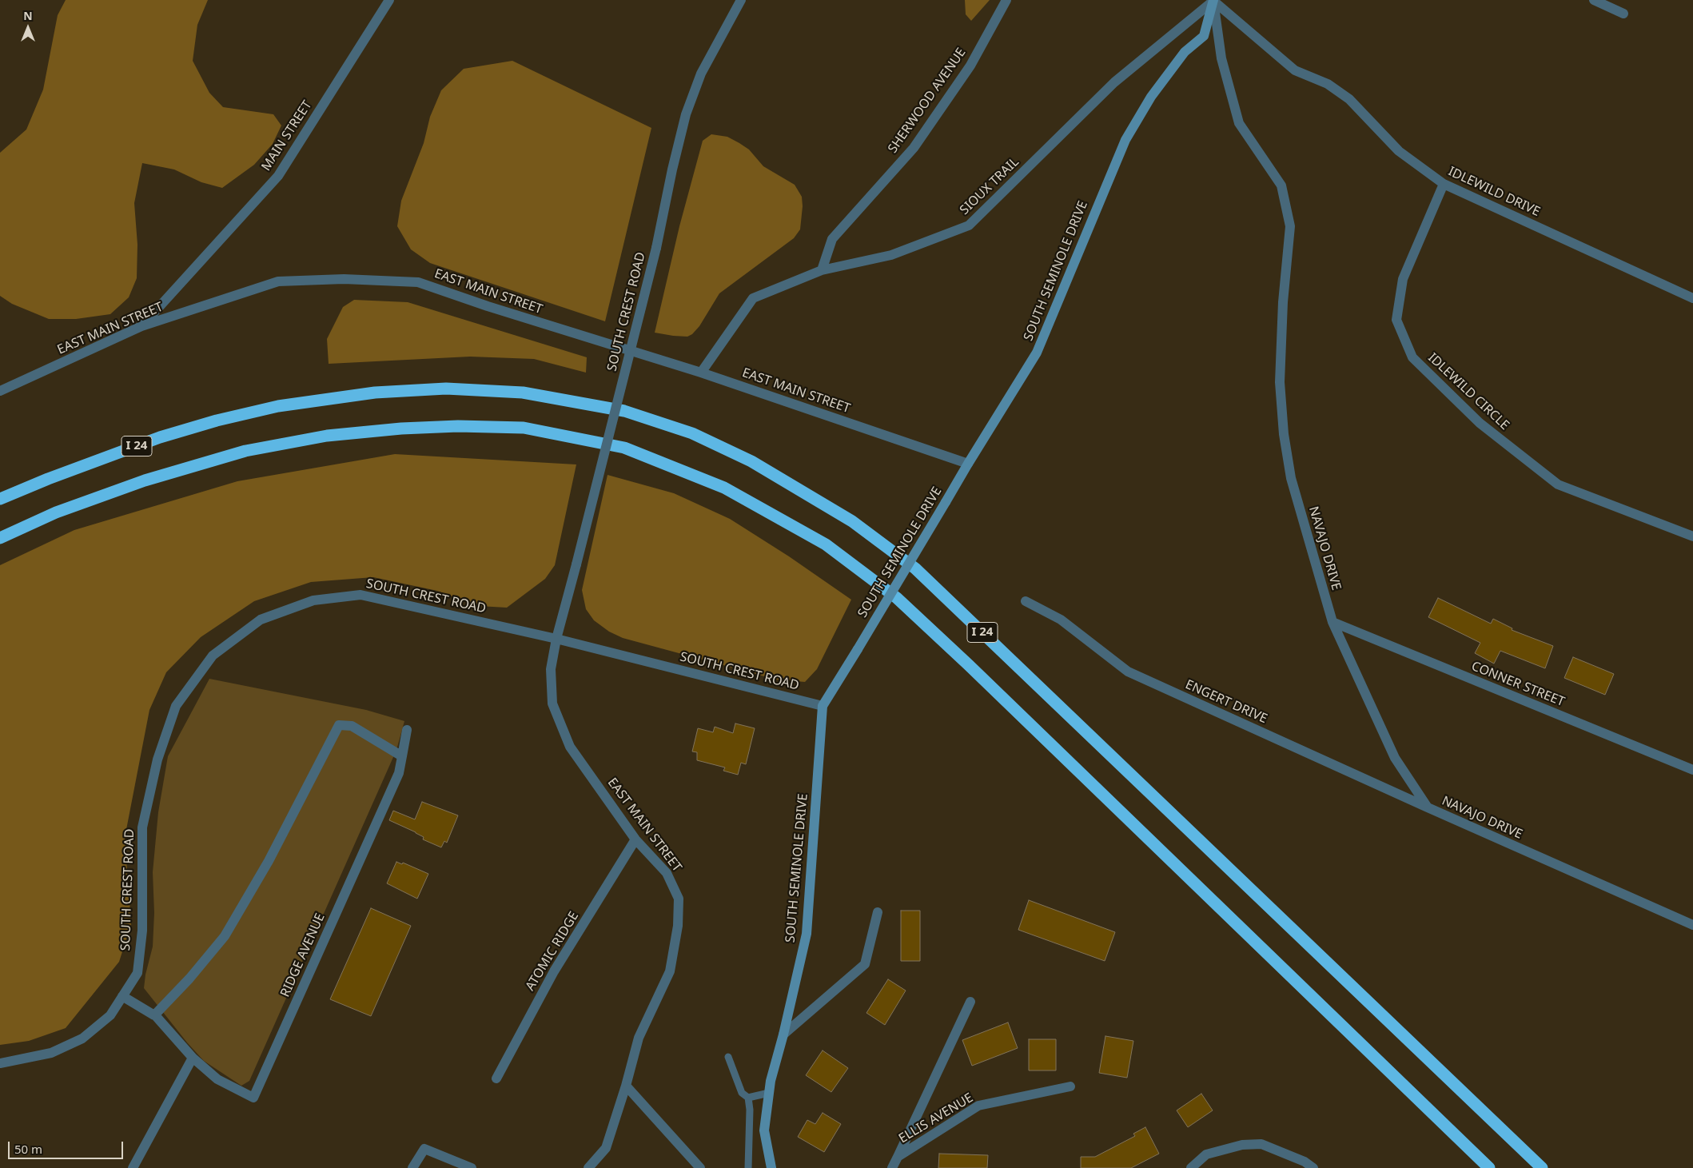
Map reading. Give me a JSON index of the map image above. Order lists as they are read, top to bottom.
{
  "streets": {
    "highway": ["I 24"],
    "street": [
      "SHERWOOD AVENUE",
      "MAIN STREET",
      "SIOUX TRAIL",
      "IDLEWILD DRIVE",
      "SOUTH SEMINOLE DRIVE",
      "EAST MAIN STREET",
      "SOUTH CREST ROAD",
      "IDLEWILD CIRCLE",
      "NAVAJO DRIVE",
      "CONNER STREET",
      "ENGERT DRIVE",
      "ATOMIC RIDGE",
      "RIDGE AVENUE",
      "ELLIS AVENUE"
    ]
  },
  "crossings": [
    ["SHERWOOD AVENUE", "SIOUX TRAIL"],
    ["MAIN STREET", "EAST MAIN STREET"],
    ["SIOUX TRAIL", "IDLEWILD DRIVE"],
    ["SIOUX TRAIL", "SOUTH SEMINOLE DRIVE"],
    ["SIOUX TRAIL", "EAST MAIN STREET"],
    ["SIOUX TRAIL", "NAVAJO DRIVE"],
    ["IDLEWILD DRIVE", "SOUTH SEMINOLE DRIVE"],
    ["IDLEWILD DRIVE", "IDLEWILD CIRCLE"],
    ["IDLEWILD DRIVE", "NAVAJO DRIVE"],
    ["SOUTH SEMINOLE DRIVE", "EAST MAIN STREET"],
    ["SOUTH SEMINOLE DRIVE", "SOUTH CREST ROAD"],
    ["SOUTH SEMINOLE DRIVE", "NAVAJO DRIVE"],
    ["EAST MAIN STREET", "SOUTH CREST ROAD"],
    ["EAST MAIN STREET", "ATOMIC RIDGE"],
    ["SOUTH CREST ROAD", "RIDGE AVENUE"],
    ["NAVAJO DRIVE", "CONNER STREET"],
    ["NAVAJO DRIVE", "ENGERT DRIVE"]
  ],
  "scale_bar": "50 m",
  "north": "top"
}
